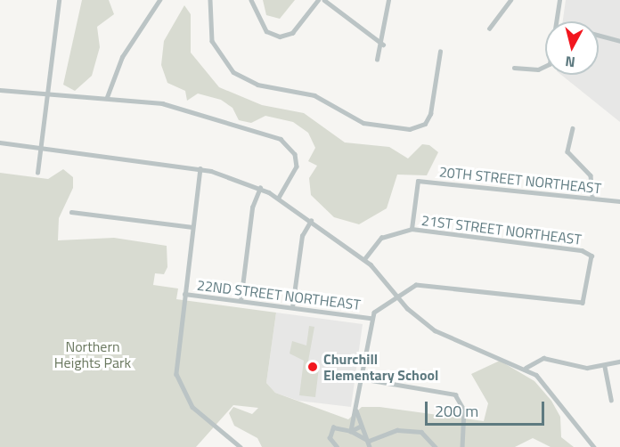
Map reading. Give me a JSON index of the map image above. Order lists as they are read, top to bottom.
{
  "streets": {
    "street": ["20TH STREET NORTHEAST", "21ST STREET NORTHEAST", "22ND STREET NORTHEAST"]
  },
  "crossings": [
    ["20TH STREET NORTHEAST", "21ST STREET NORTHEAST"]
  ],
  "parks": ["Northern Heights Park"],
  "places": ["Churchill Elementary School"],
  "scale_bar": "200 m",
  "north": "bottom"
}
